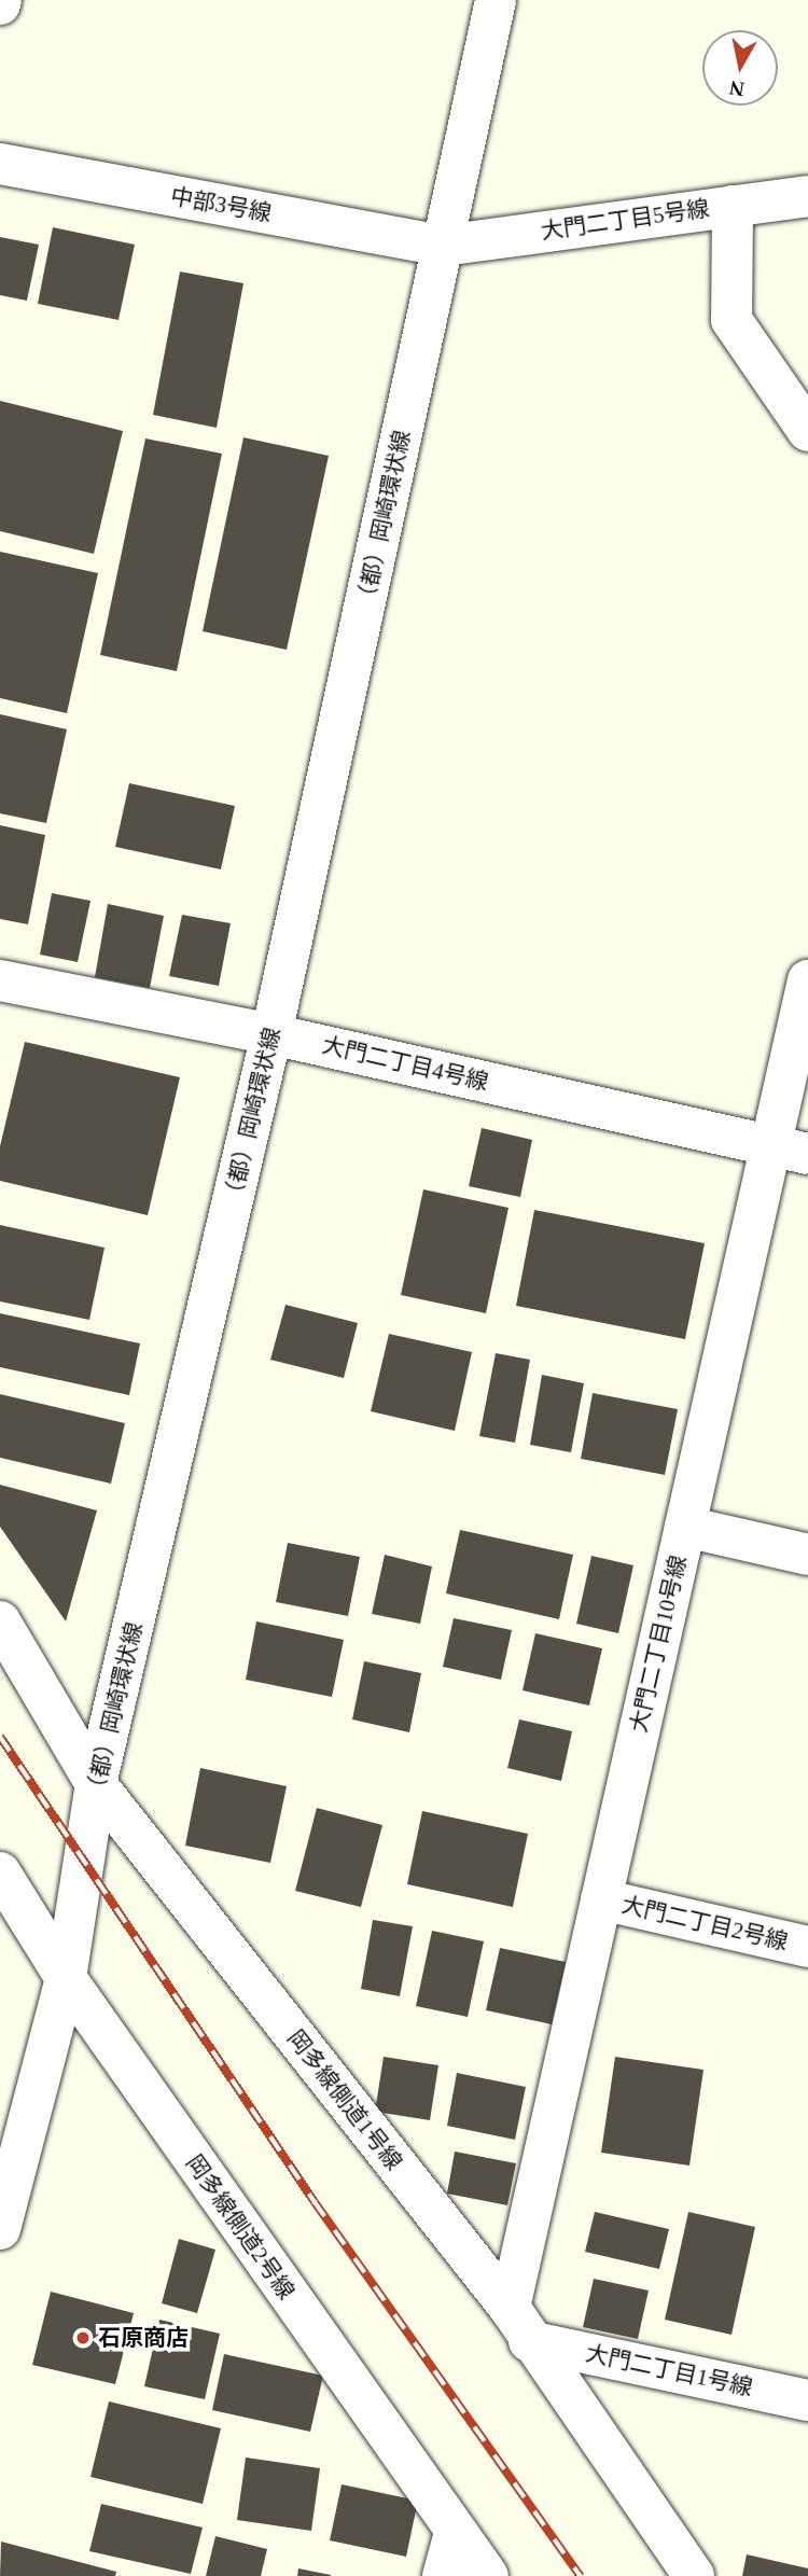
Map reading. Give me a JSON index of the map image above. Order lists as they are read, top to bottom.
{
  "streets": {
    "street": [
      "中部3号線",
      "大門二丁目5号線",
      "（都）岡崎環状線",
      "大門二丁目4号線",
      "大門二丁目10号線",
      "大門二丁目2号線",
      "岡多線側道1号線",
      "岡多線側道2号線",
      "大門二丁目1号線"
    ]
  },
  "crossings": [
    ["中部3号線", "大門二丁目5号線"],
    ["中部3号線", "（都）岡崎環状線"],
    ["大門二丁目5号線", "（都）岡崎環状線"],
    ["（都）岡崎環状線", "大門二丁目4号線"],
    ["（都）岡崎環状線", "岡多線側道1号線"],
    ["（都）岡崎環状線", "岡多線側道2号線"],
    ["大門二丁目4号線", "大門二丁目10号線"],
    ["大門二丁目10号線", "大門二丁目2号線"],
    ["大門二丁目10号線", "岡多線側道1号線"],
    ["大門二丁目10号線", "大門二丁目1号線"],
    ["岡多線側道1号線", "大門二丁目1号線"]
  ],
  "places": ["石原商店"],
  "north": "bottom"
}
